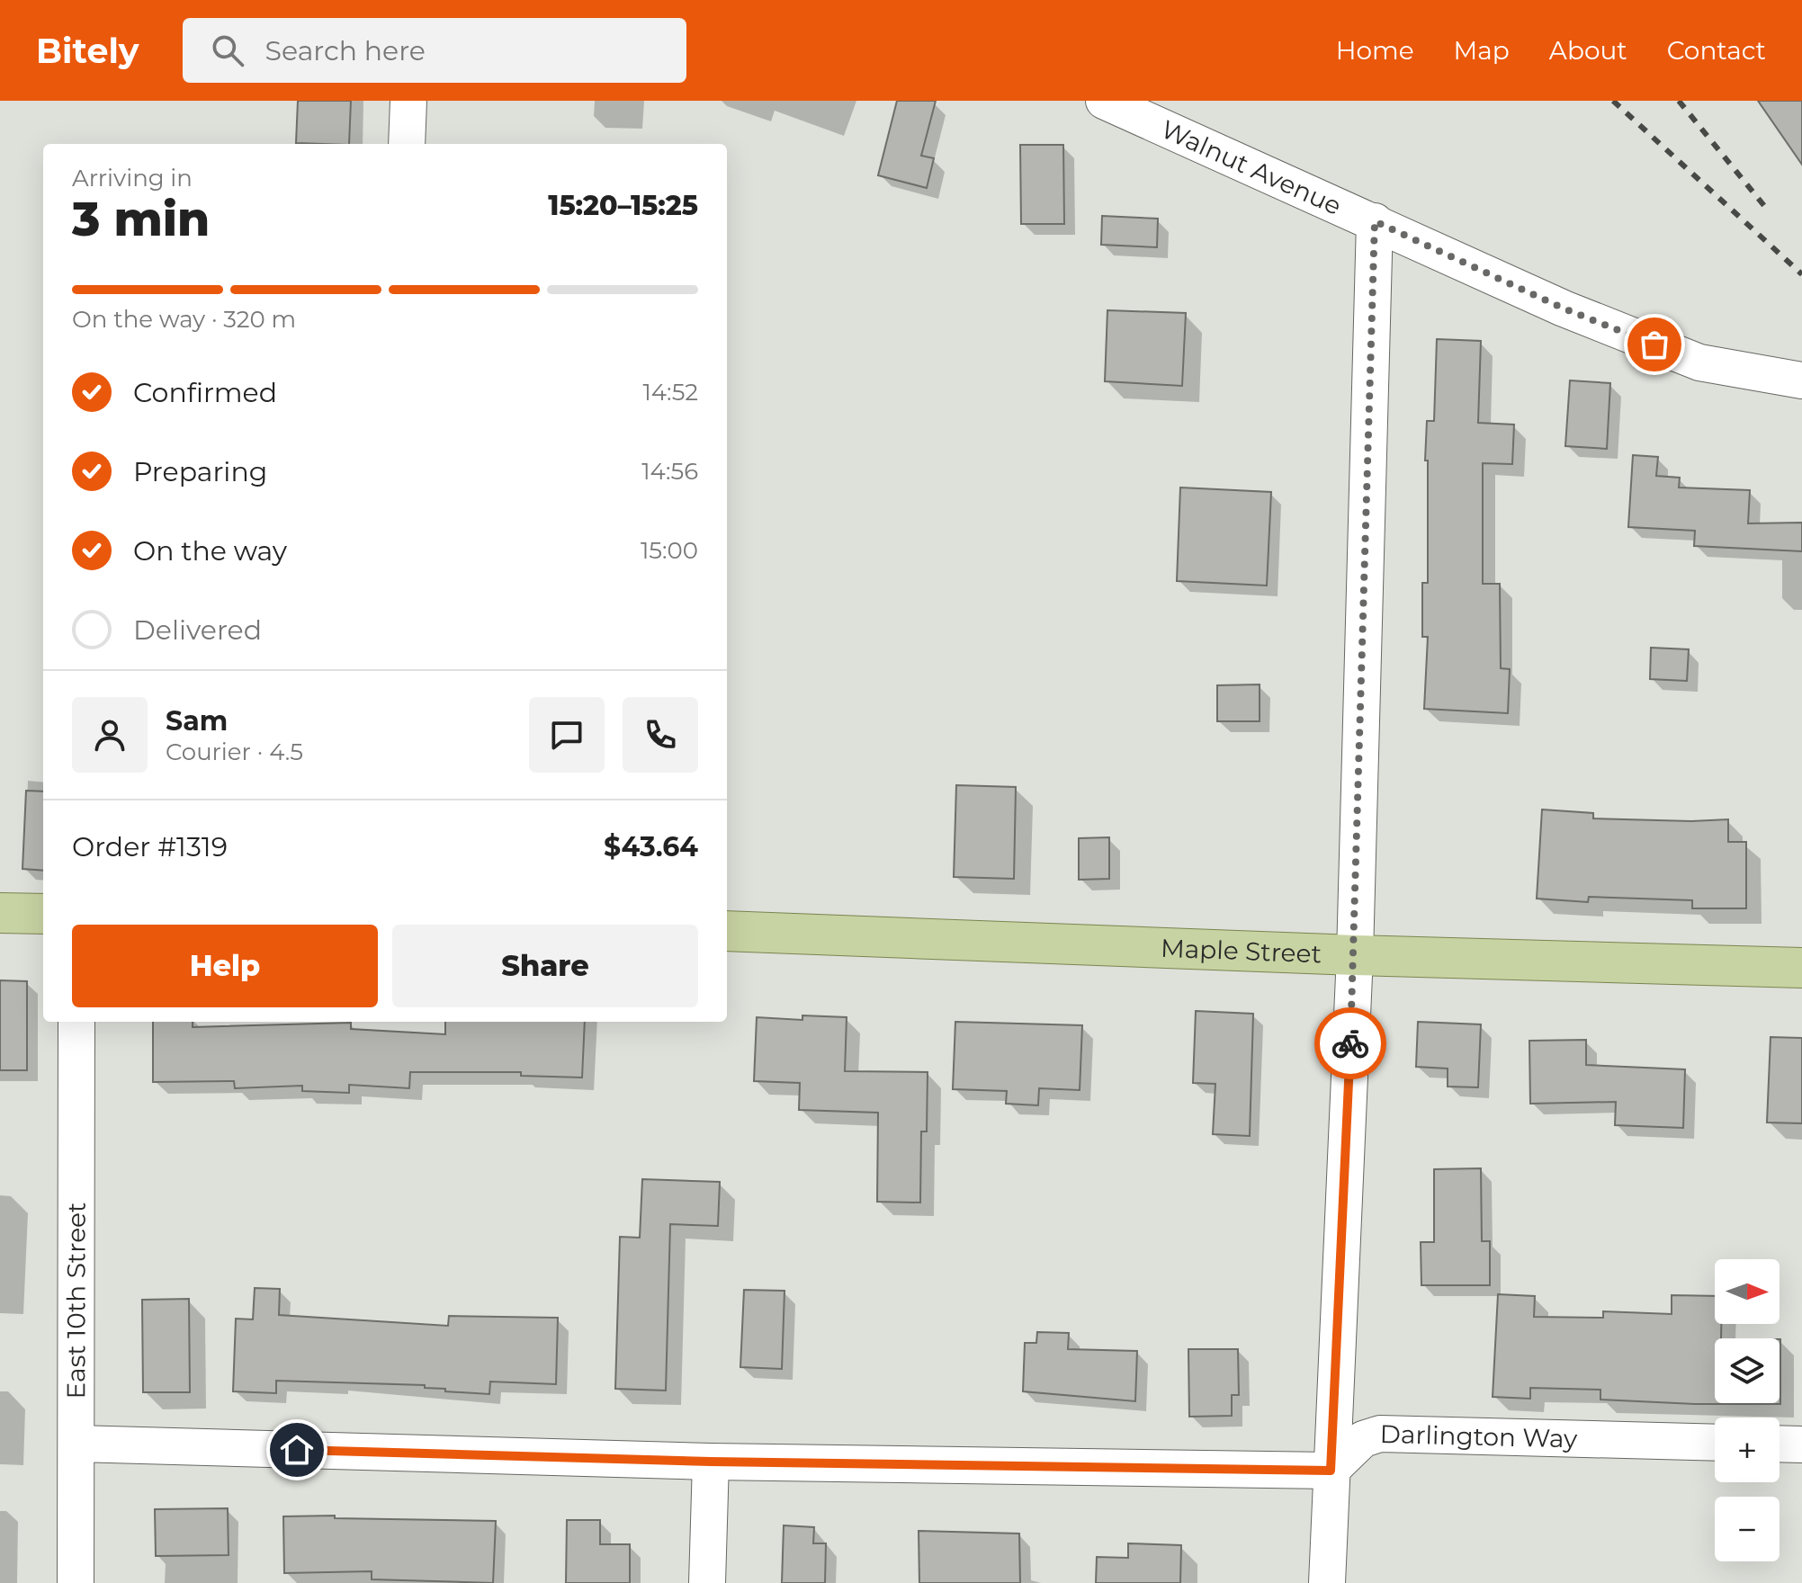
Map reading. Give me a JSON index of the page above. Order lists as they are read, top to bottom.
{
  "streets": {
    "main road": ["Maple Street"],
    "street": ["Walnut Avenue", "East 10th Street", "Darlington Way"]
  },
  "north": "right",
  "page": {
    "header": "Bitely",
    "search": "Search here",
    "nav": [
      "Home",
      "Map",
      "About",
      "Contact"
    ],
    "heading": ["3 min", "Arriving in", "15:20–15:25"],
    "panel": [
      "Sam",
      "Courier · 4.5",
      "Order #1319",
      "$43.64"
    ],
    "bar": "On the way · 320 m",
    "list": [
      ["Confirmed", "14:52"],
      ["Preparing", "14:56"],
      ["On the way", "15:00"],
      "Delivered"
    ],
    "buttons": ["Help", "Share"],
    "map_buttons": ["+", "−"]
  }
}
